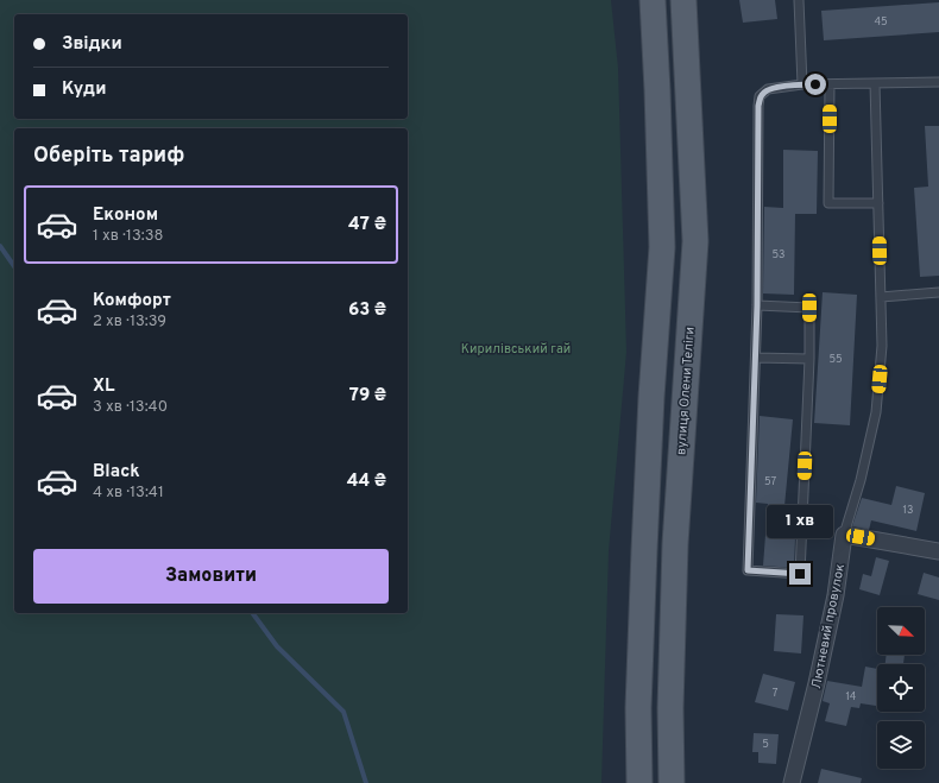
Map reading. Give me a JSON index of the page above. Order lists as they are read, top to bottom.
{
  "streets": {
    "main road": ["вулиця Олени Теліги"],
    "street": ["Лютневий провулок"]
  },
  "parks": ["Кирилівський гай"],
  "house_numbers": [
    "45",
    "53",
    "55",
    "57",
    "13",
    "7",
    "14",
    "5"
  ],
  "north": "bottom right",
  "page": {
    "banner": ["Звідки", "Куди"],
    "heading": "Оберіть тариф",
    "list": [
      {
        "name": "Економ",
        "note": "1 хв · 13:38",
        "value": "47 ₴"
      },
      {
        "name": "Комфорт",
        "note": "2 хв · 13:39",
        "value": "63 ₴"
      },
      {
        "name": "XL",
        "note": "3 хв · 13:40",
        "value": "79 ₴"
      },
      {
        "name": "Black",
        "note": "4 хв · 13:41",
        "value": "44 ₴"
      }
    ],
    "bubble": "1 хв",
    "buttons": "Замовити"
  }
}
